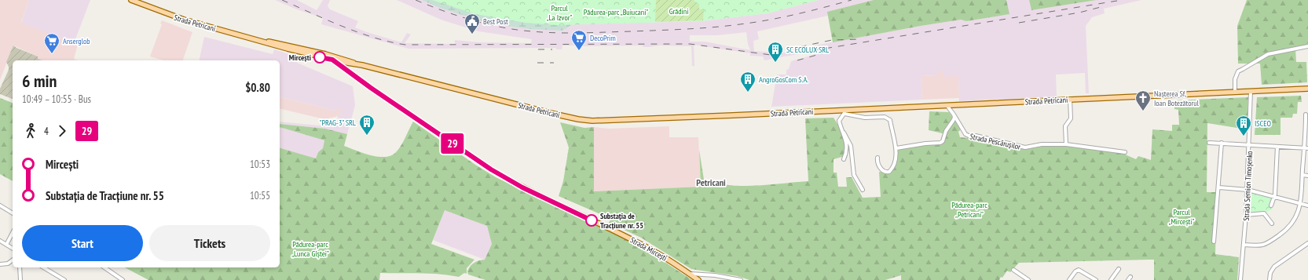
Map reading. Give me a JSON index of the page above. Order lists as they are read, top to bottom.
{
  "streets": {
    "main road": ["Strada Petricani", "Strada Mircești"],
    "street": ["Strada Pescărușilor", "Strada Semion Timoșenko"]
  },
  "crossings": [
    ["Strada Petricani", "Strada Pescărușilor"],
    ["Strada Petricani", "Strada Semion Timoșenko"],
    ["Strada Petricani", "Strada Mircești"]
  ],
  "districts": ["Petricani"],
  "parks": [
    "Parcul „La Izvor”",
    "Grădini",
    "Pădurea-parc „Buiucani”",
    "Pădurea-parc „Petricani”",
    "Parcul „Mircești”",
    "Pădurea-parc „Lunca Gîștei”"
  ],
  "places": {
    "public building": ["Best Post"],
    "supermarket": ["DecoPrim", "Anserglob"],
    "other": ["Mircești", "Substația de Tracțiune nr. 55"],
    "building": [
      "SC ECOLUX SRL",
      "AngroGosCom S.A.",
      "\"PRAG-3\" SRL",
      "ISCEO"
    ],
    "church": ["Nașterea Sf. Ioan Botezătorul"]
  },
  "lines": ["bus line 29"],
  "page": {
    "on_map": "29",
    "heading": ["6 min", "10:49 – 10:55 · Bus", "$0.80"],
    "legs": ["4", "29"],
    "list": [
      {
        "name": "Mircești",
        "value": "10:53"
      },
      {
        "name": "Substația de Tracțiune nr. 55",
        "value": "10:55"
      }
    ],
    "buttons": ["Start", "Tickets"]
  }
}
